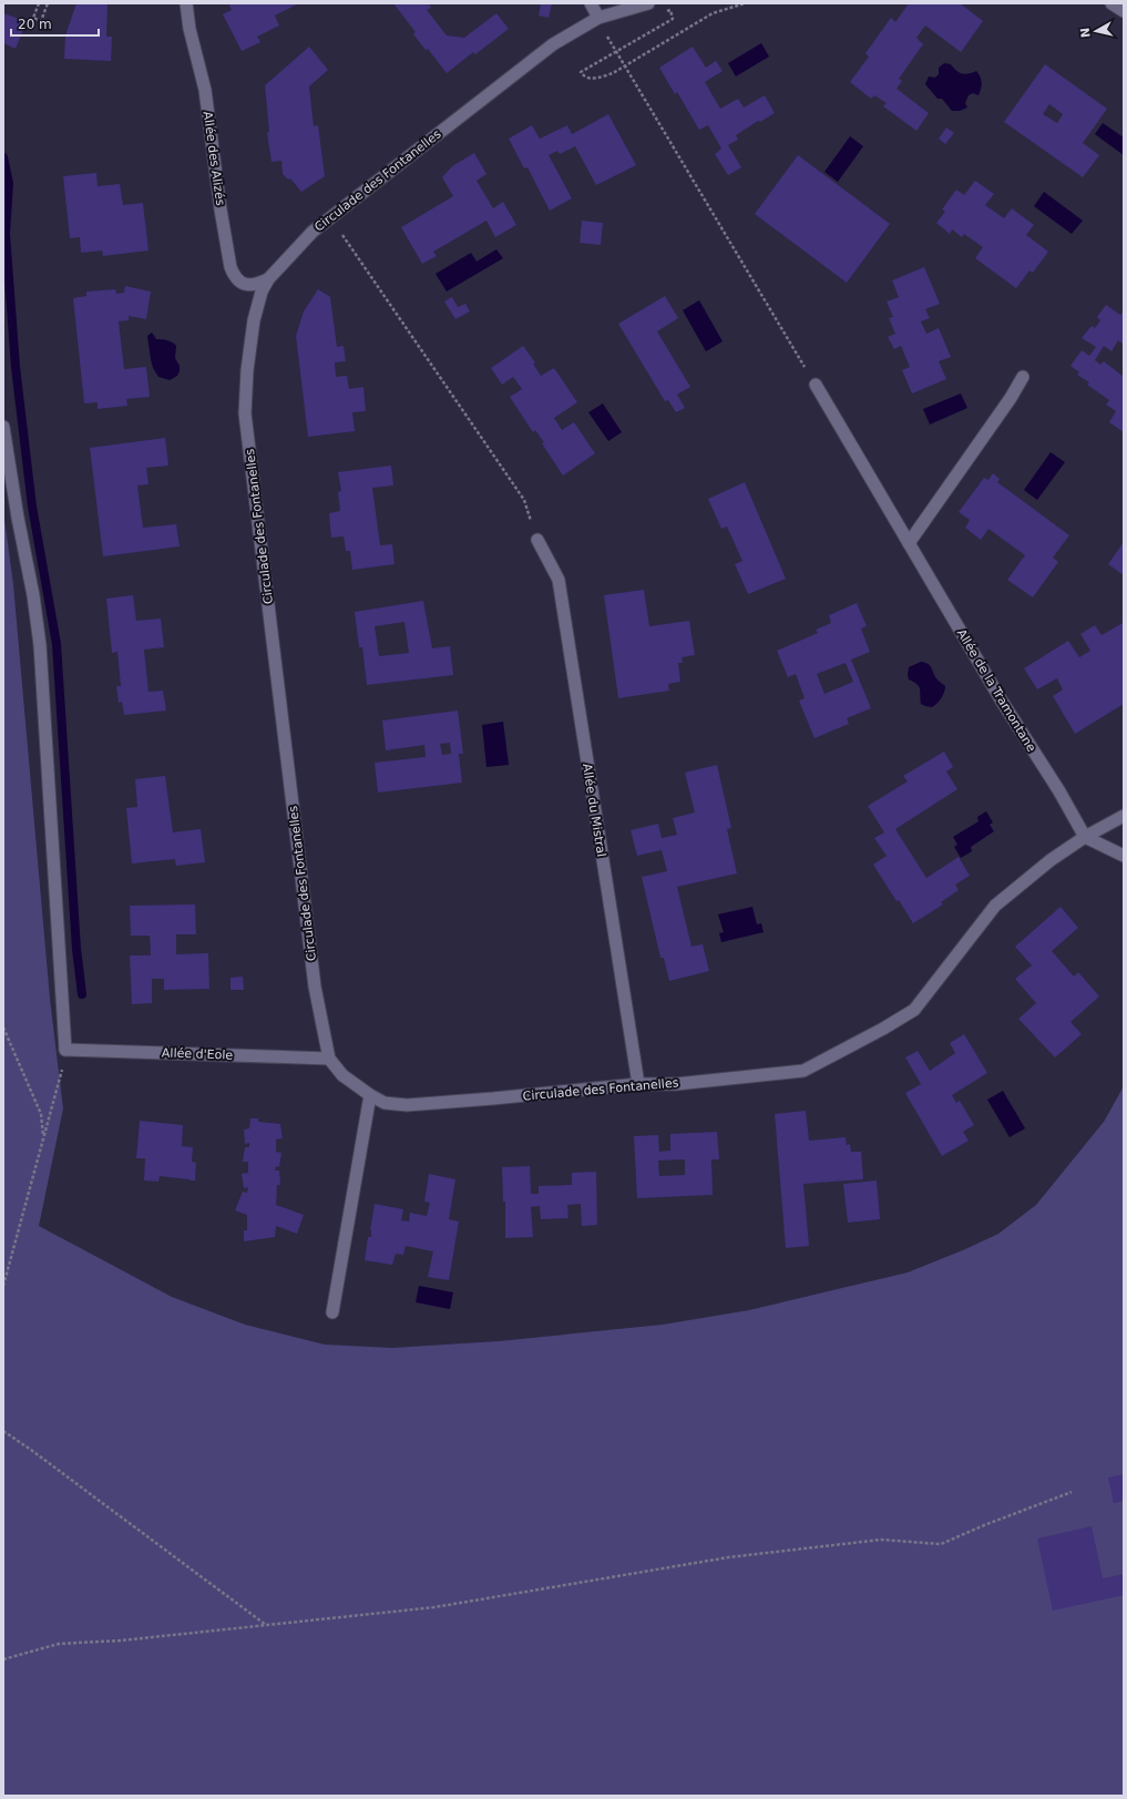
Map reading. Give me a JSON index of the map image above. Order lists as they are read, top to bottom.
{
  "streets": {
    "street": [
      "Allée des Alizés",
      "Circulade des Fontanelles",
      "Allée de la Tramontane",
      "Allée du Mistral",
      "Allée d'Eole"
    ]
  },
  "crossings": [
    ["Allée des Alizés", "Circulade des Fontanelles"],
    ["Circulade des Fontanelles", "Allée de la Tramontane"],
    ["Circulade des Fontanelles", "Allée du Mistral"],
    ["Circulade des Fontanelles", "Allée d'Eole"]
  ],
  "scale_bar": "20 m",
  "north": "left"
}
